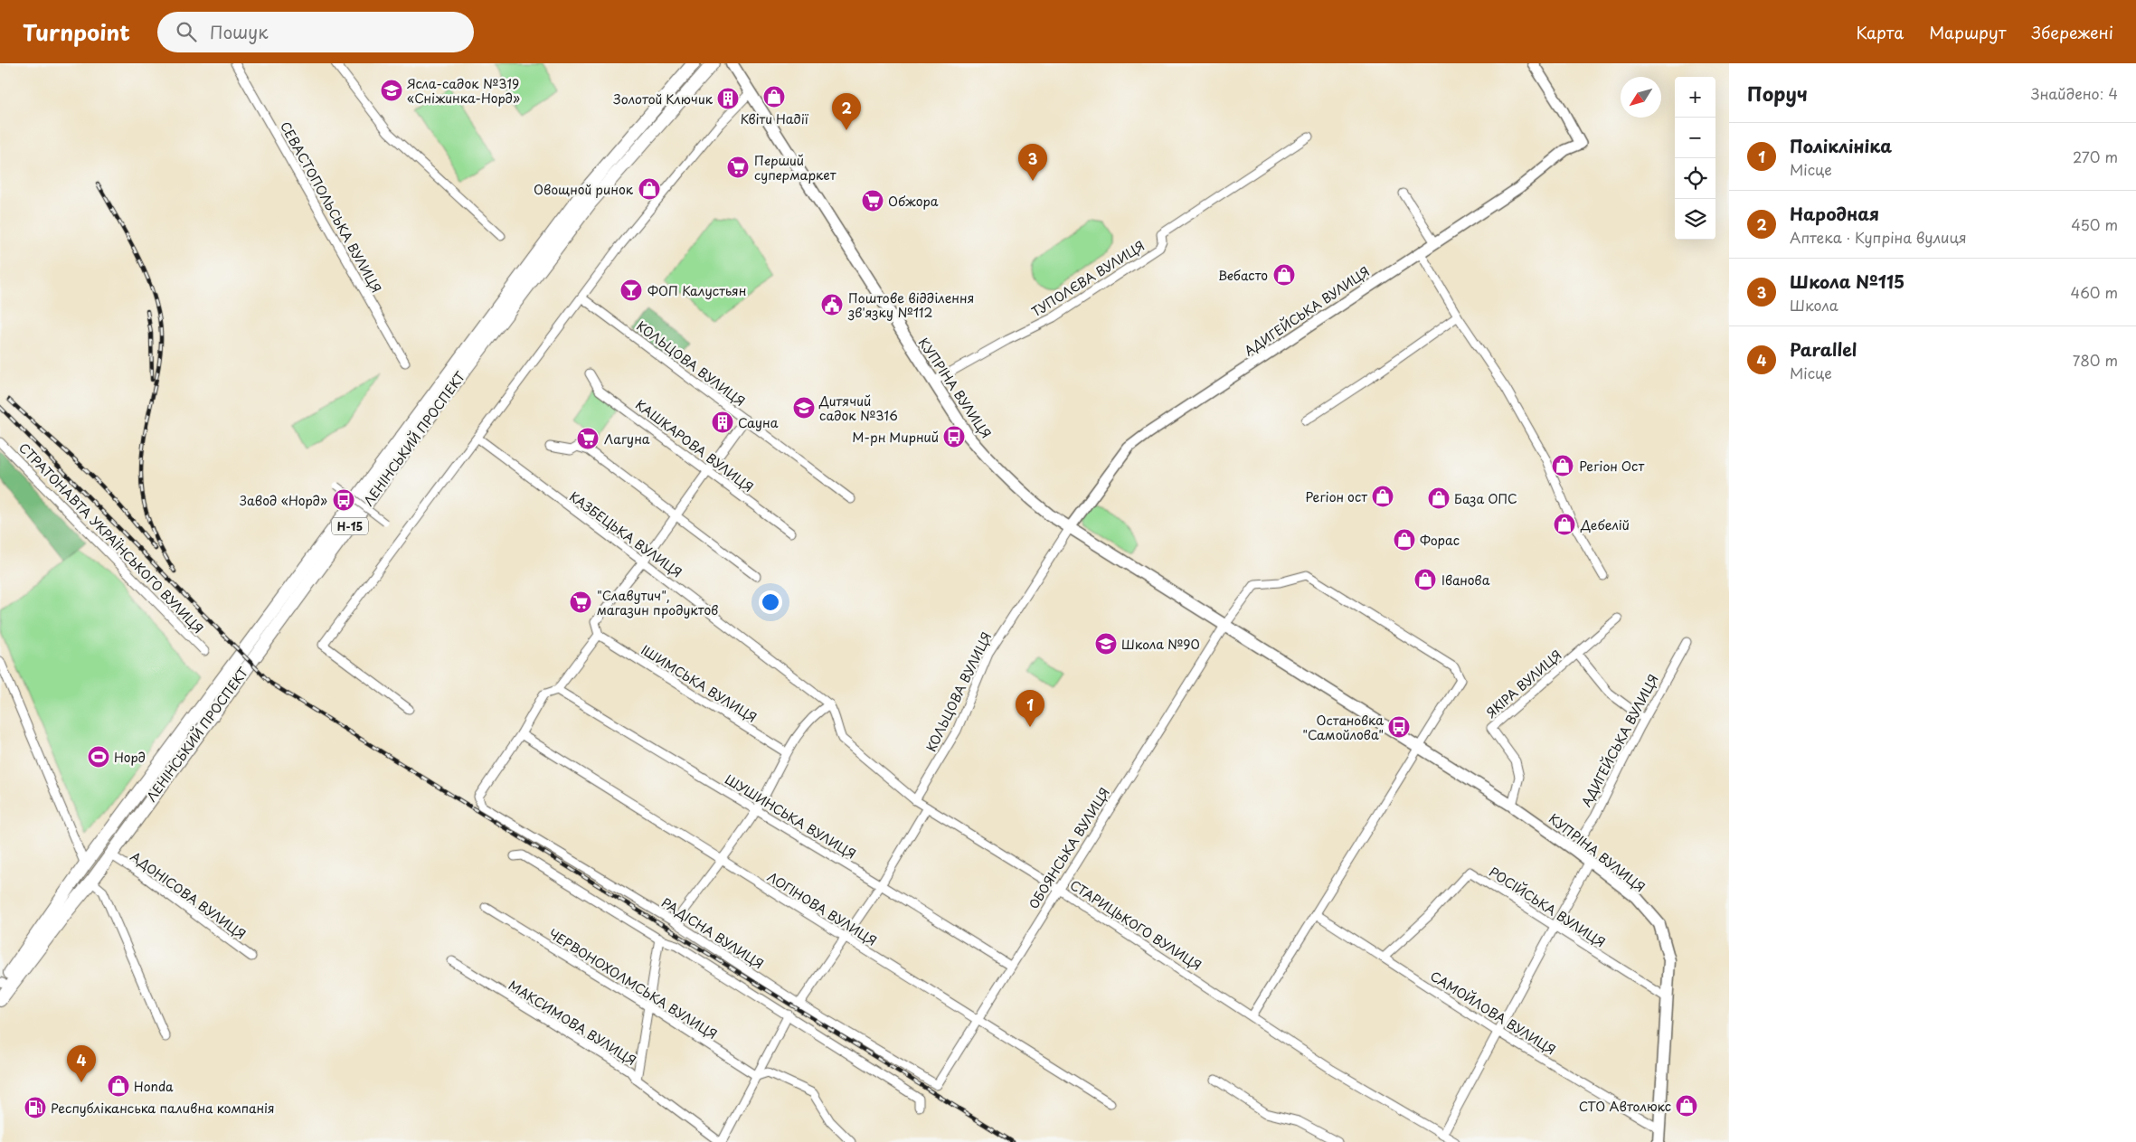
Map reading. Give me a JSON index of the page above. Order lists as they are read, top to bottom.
{
  "streets": {
    "main road": ["КУПРІНА ВУЛИЦЯ", "ЛЕНІНСЬКИЙ ПРОСПЕКТ", "Н-15"],
    "street": [
      "СЕВАСТОПОЛЬСЬКА ВУЛИЦЯ",
      "ТУПОЛЄВА ВУЛИЦЯ",
      "АДИГЕЙСЬКА ВУЛИЦЯ",
      "КОЛЬЦОВА ВУЛИЦЯ",
      "КАШКАРОВА ВУЛИЦЯ",
      "КАЗБЕЦЬКА ВУЛИЦЯ",
      "СТРАТОНАВТА УКРАЇНСЬКОГО ВУЛИЦЯ",
      "ІШИМСЬКА ВУЛИЦЯ",
      "ЯКІРА ВУЛИЦЯ",
      "ШУШИНСЬКА ВУЛИЦЯ",
      "ОБОЯНСЬКА ВУЛИЦЯ",
      "АДОНІСОВА ВУЛИЦЯ",
      "РОСІЙСЬКА ВУЛИЦЯ",
      "ЛОГІНОВА ВУЛИЦЯ",
      "СТАРИЦЬКОГО ВУЛИЦЯ",
      "РАДІСНА ВУЛИЦЯ",
      "ЧЕРВОНОХОЛМСЬКА ВУЛИЦЯ",
      "САМОЙЛОВА ВУЛИЦЯ",
      "МАКСИМОВА ВУЛИЦЯ"
    ]
  },
  "crossings": [
    ["ТУПОЛЄВА ВУЛИЦЯ", "КУПРІНА ВУЛИЦЯ"],
    ["АДИГЕЙСЬКА ВУЛИЦЯ", "КОЛЬЦОВА ВУЛИЦЯ"],
    ["АДИГЕЙСЬКА ВУЛИЦЯ", "КУПРІНА ВУЛИЦЯ"],
    ["КОЛЬЦОВА ВУЛИЦЯ", "КУПРІНА ВУЛИЦЯ"],
    ["КОЛЬЦОВА ВУЛИЦЯ", "СТАРИЦЬКОГО ВУЛИЦЯ"],
    ["КУПРІНА ВУЛИЦЯ", "ЯКІРА ВУЛИЦЯ"],
    ["КУПРІНА ВУЛИЦЯ", "ОБОЯНСЬКА ВУЛИЦЯ"],
    ["КУПРІНА ВУЛИЦЯ", "РОСІЙСЬКА ВУЛИЦЯ"],
    ["КУПРІНА ВУЛИЦЯ", "САМОЙЛОВА ВУЛИЦЯ"],
    ["ЛЕНІНСЬКИЙ ПРОСПЕКТ", "АДОНІСОВА ВУЛИЦЯ"],
    ["КАЗБЕЦЬКА ВУЛИЦЯ", "СТАРИЦЬКОГО ВУЛИЦЯ"],
    ["ШУШИНСЬКА ВУЛИЦЯ", "ОБОЯНСЬКА ВУЛИЦЯ"],
    ["ОБОЯНСЬКА ВУЛИЦЯ", "ЛОГІНОВА ВУЛИЦЯ"],
    ["ОБОЯНСЬКА ВУЛИЦЯ", "СТАРИЦЬКОГО ВУЛИЦЯ"],
    ["ОБОЯНСЬКА ВУЛИЦЯ", "РАДІСНА ВУЛИЦЯ"],
    ["РОСІЙСЬКА ВУЛИЦЯ", "САМОЙЛОВА ВУЛИЦЯ"],
    ["ЛОГІНОВА ВУЛИЦЯ", "РАДІСНА ВУЛИЦЯ"]
  ],
  "places": {
    "school or university": ["Ясла-садок №319 «Сніжинка-Норд»", "Дитячий садок №316", "Школа №90"],
    "shop": [
      "Квіти Надії",
      "Овощной ринок",
      "Вебасто",
      "Регіон Ост",
      "Регіон ост",
      "База ОПС",
      "Дебелій",
      "Форас",
      "Іванова",
      "Honda",
      "СТО Автолюкс"
    ],
    "building": ["Золотой Ключик", "Сауна"],
    "supermarket": [
      "Перший супермаркет",
      "Обжора",
      "Лагуна",
      "\"Славутич\", магазин продуктов"
    ],
    "bar": ["ФОП Калустьян"],
    "public building": ["Поштове відділення зв'язку №112"],
    "bus stop": ["М-рн Мирний", "Завод «Норд»", "Остановка \"Самойлова\""],
    "sports": ["Норд"],
    "fuel station": ["Республіканська паливна компанія"]
  },
  "north": "bottom left",
  "page": {
    "header": "Turnpoint",
    "search": "Пошук",
    "nav": ["Карта", "Маршрут", "Збережені"],
    "heading": ["Поруч", "Знайдено: 4"],
    "map_buttons": ["+", "−"],
    "pins": [
      "2",
      "3",
      "1",
      "4"
    ],
    "list": [
      {
        "mark": "1",
        "name": "Поліклініка",
        "note": "Місце",
        "value": "270 m"
      },
      {
        "mark": "2",
        "name": "Народная",
        "note": "Аптека · Купріна вулиця",
        "value": "450 m"
      },
      {
        "mark": "3",
        "name": "Школа №115",
        "note": "Школа",
        "value": "460 m"
      },
      {
        "mark": "4",
        "name": "Parallel",
        "note": "Місце",
        "value": "780 m"
      }
    ]
  }
}
